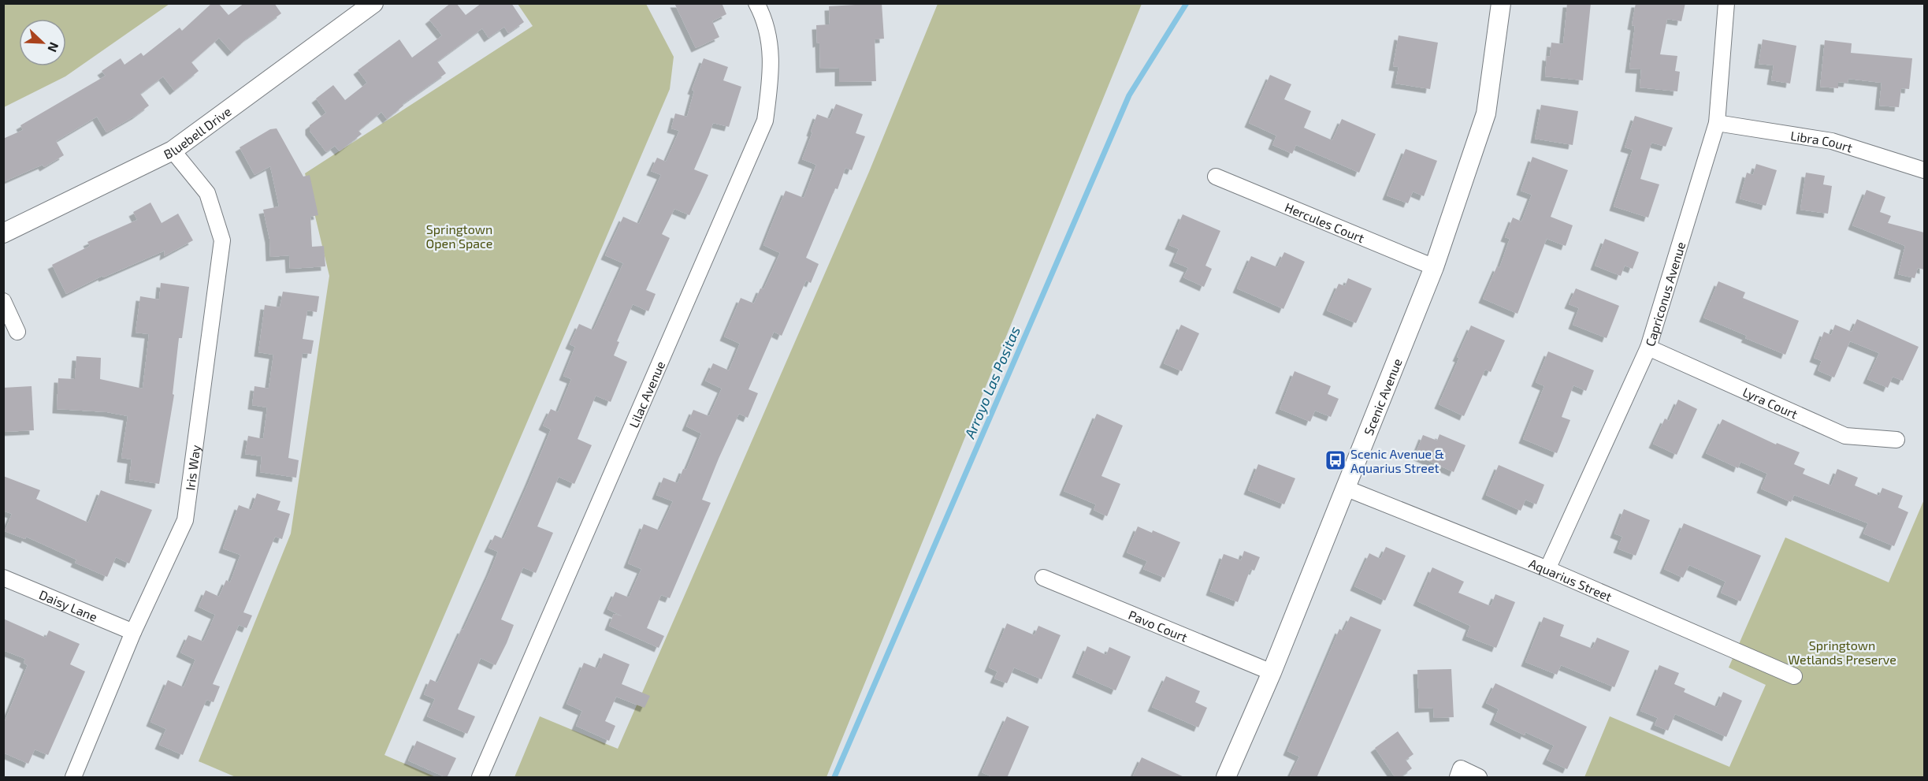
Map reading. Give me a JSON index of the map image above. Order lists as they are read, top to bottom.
{
  "streets": {
    "street": [
      "Bluebell Drive",
      "Libra Court",
      "Hercules Court",
      "Capriconus Avenue",
      "Lilac Avenue",
      "Scenic Avenue",
      "Lyra Court",
      "Iris Way",
      "Aquarius Street",
      "Daisy Lane",
      "Pavo Court"
    ]
  },
  "crossings": [
    ["Bluebell Drive", "Iris Way"],
    ["Libra Court", "Capriconus Avenue"],
    ["Hercules Court", "Scenic Avenue"],
    ["Capriconus Avenue", "Lyra Court"],
    ["Capriconus Avenue", "Aquarius Street"],
    ["Scenic Avenue", "Aquarius Street"],
    ["Scenic Avenue", "Pavo Court"],
    ["Iris Way", "Daisy Lane"]
  ],
  "water": ["Arroyo Las Positas"],
  "parks": ["Springtown Open Space", "Springtown Wetlands Preserve"],
  "places": {
    "bus stop": ["Scenic Avenue & Aquarius Street"]
  },
  "north": "bottom right"
}
